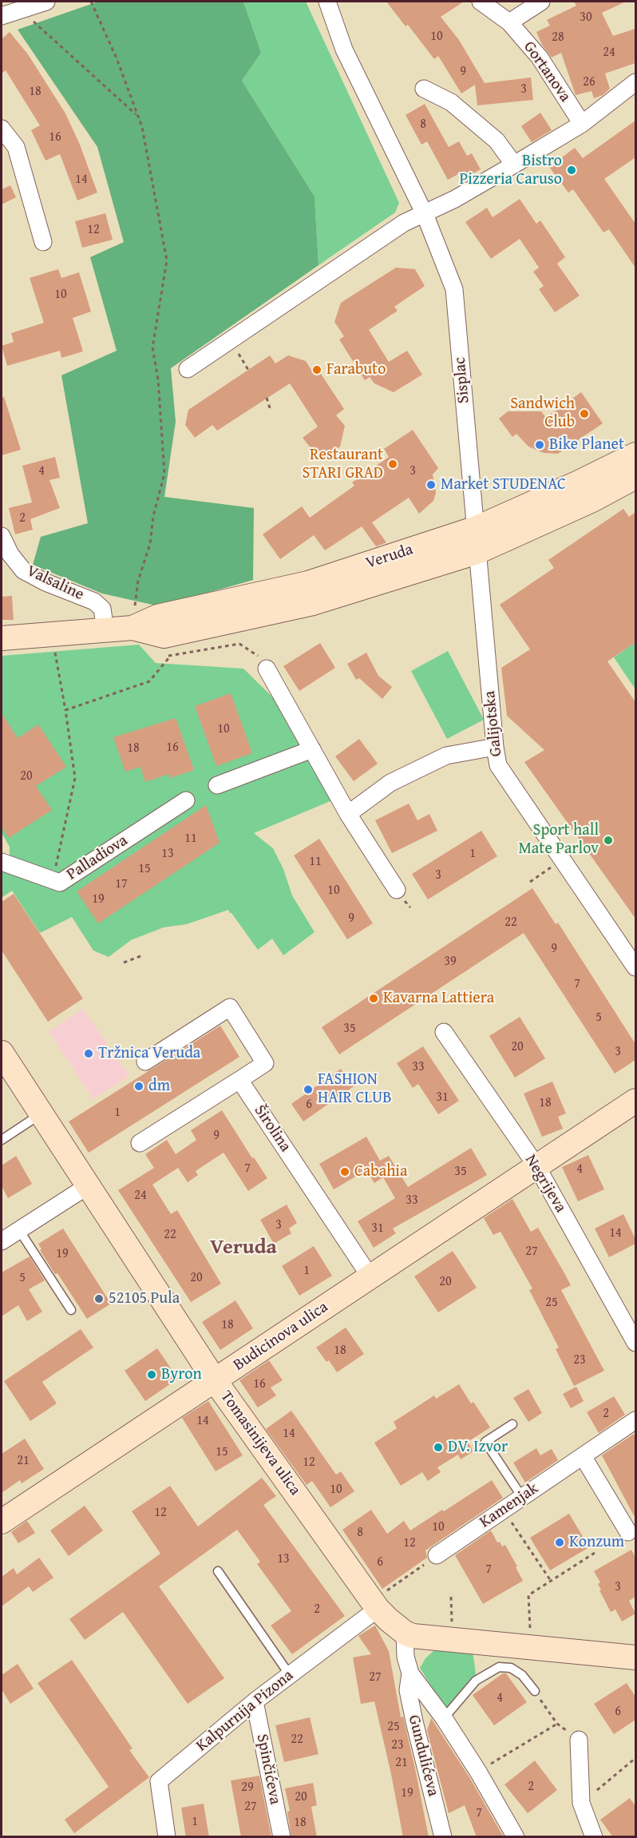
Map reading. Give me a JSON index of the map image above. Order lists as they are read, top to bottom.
{
  "streets": {
    "main road": ["Veruda", "Budicinova ulica", "Tomasinijeva ulica"],
    "street": [
      "Gortanova",
      "Sisplac",
      "Valsaline",
      "Galijotska",
      "Palladiova",
      "Širolina",
      "Negrijeva",
      "Kamenjak",
      "Kalpurnija Pizona",
      "Gundulićeva",
      "Spinčićeva"
    ]
  },
  "crossings": [
    ["Sisplac", "Veruda"],
    ["Sisplac", "Galijotska"],
    ["Veruda", "Valsaline"],
    ["Veruda", "Galijotska"],
    ["Širolina", "Budicinova ulica"],
    ["Negrijeva", "Budicinova ulica"],
    ["Budicinova ulica", "Tomasinijeva ulica"],
    ["Tomasinijeva ulica", "Kalpurnija Pizona"],
    ["Kalpurnija Pizona", "Spinčićeva"]
  ],
  "districts": ["Veruda"],
  "places": [
    "Bistro Pizzeria Caruso",
    "Farabuto",
    "Sandwich Club",
    "Bike Planet",
    "Restaurant STARI GRAD",
    "Market STUDENAC",
    "Sport hall Mate Parlov",
    "Kavarna Lattiera",
    "Tržnica Veruda",
    "dm",
    "FASHION HAIR CLUB",
    "Cabahia",
    "52105 Pula",
    "Byron",
    "DV. Izvor",
    "Konzum"
  ],
  "house_numbers": [
    "30",
    "10",
    "28",
    "24",
    "9",
    "26",
    "3",
    "18",
    "8",
    "16",
    "14",
    "12",
    "10",
    "4",
    "3",
    "2",
    "10",
    "16",
    "18",
    "20",
    "11",
    "13",
    "1",
    "11",
    "15",
    "3",
    "17",
    "10",
    "19",
    "9",
    "22",
    "9",
    "39",
    "7",
    "5",
    "35",
    "20",
    "3",
    "33",
    "31",
    "18",
    "6",
    "1",
    "9",
    "7",
    "4",
    "35",
    "24",
    "33",
    "3",
    "31",
    "14",
    "22",
    "27",
    "19",
    "1",
    "5",
    "20",
    "20",
    "25",
    "18",
    "18",
    "23",
    "16",
    "2",
    "14",
    "14",
    "15",
    "21",
    "12",
    "10",
    "12",
    "10",
    "8",
    "12",
    "13",
    "6",
    "7",
    "3",
    "2",
    "27",
    "4",
    "6",
    "25",
    "22",
    "23",
    "21",
    "2",
    "29",
    "19",
    "20",
    "27",
    "7",
    "1",
    "18"
  ]
}
